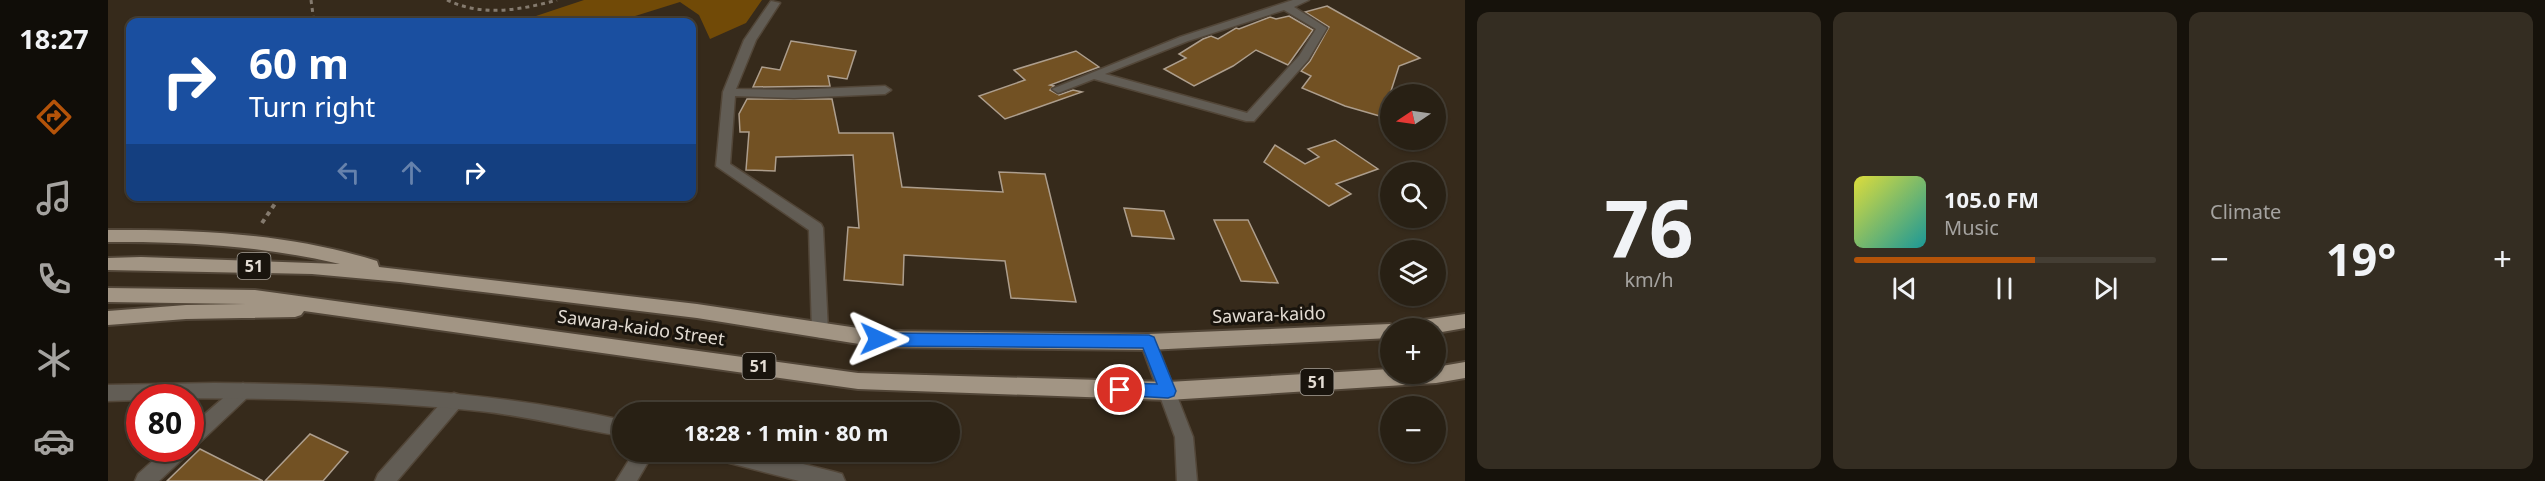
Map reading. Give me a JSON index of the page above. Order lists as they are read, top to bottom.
{
  "streets": {
    "highway": ["51", "Sawara-kaido", "Sawara-kaido Street"]
  },
  "crossings": [
    ["51", "Sawara-kaido Street"],
    ["Sawara-kaido", "Sawara-kaido Street"]
  ],
  "north": "left",
  "page": {
    "tabs": "18:27",
    "tile": [
      ["76", "km/h"],
      "Climate"
    ],
    "turn": ["60 m", "Turn right"],
    "map_buttons": ["+", "−"],
    "song": ["105.0 FM", "Music"],
    "heat": ["−", "19°", "+"],
    "limit": "80",
    "trip": "18:28 · 1 min · 80 m"
  }
}
